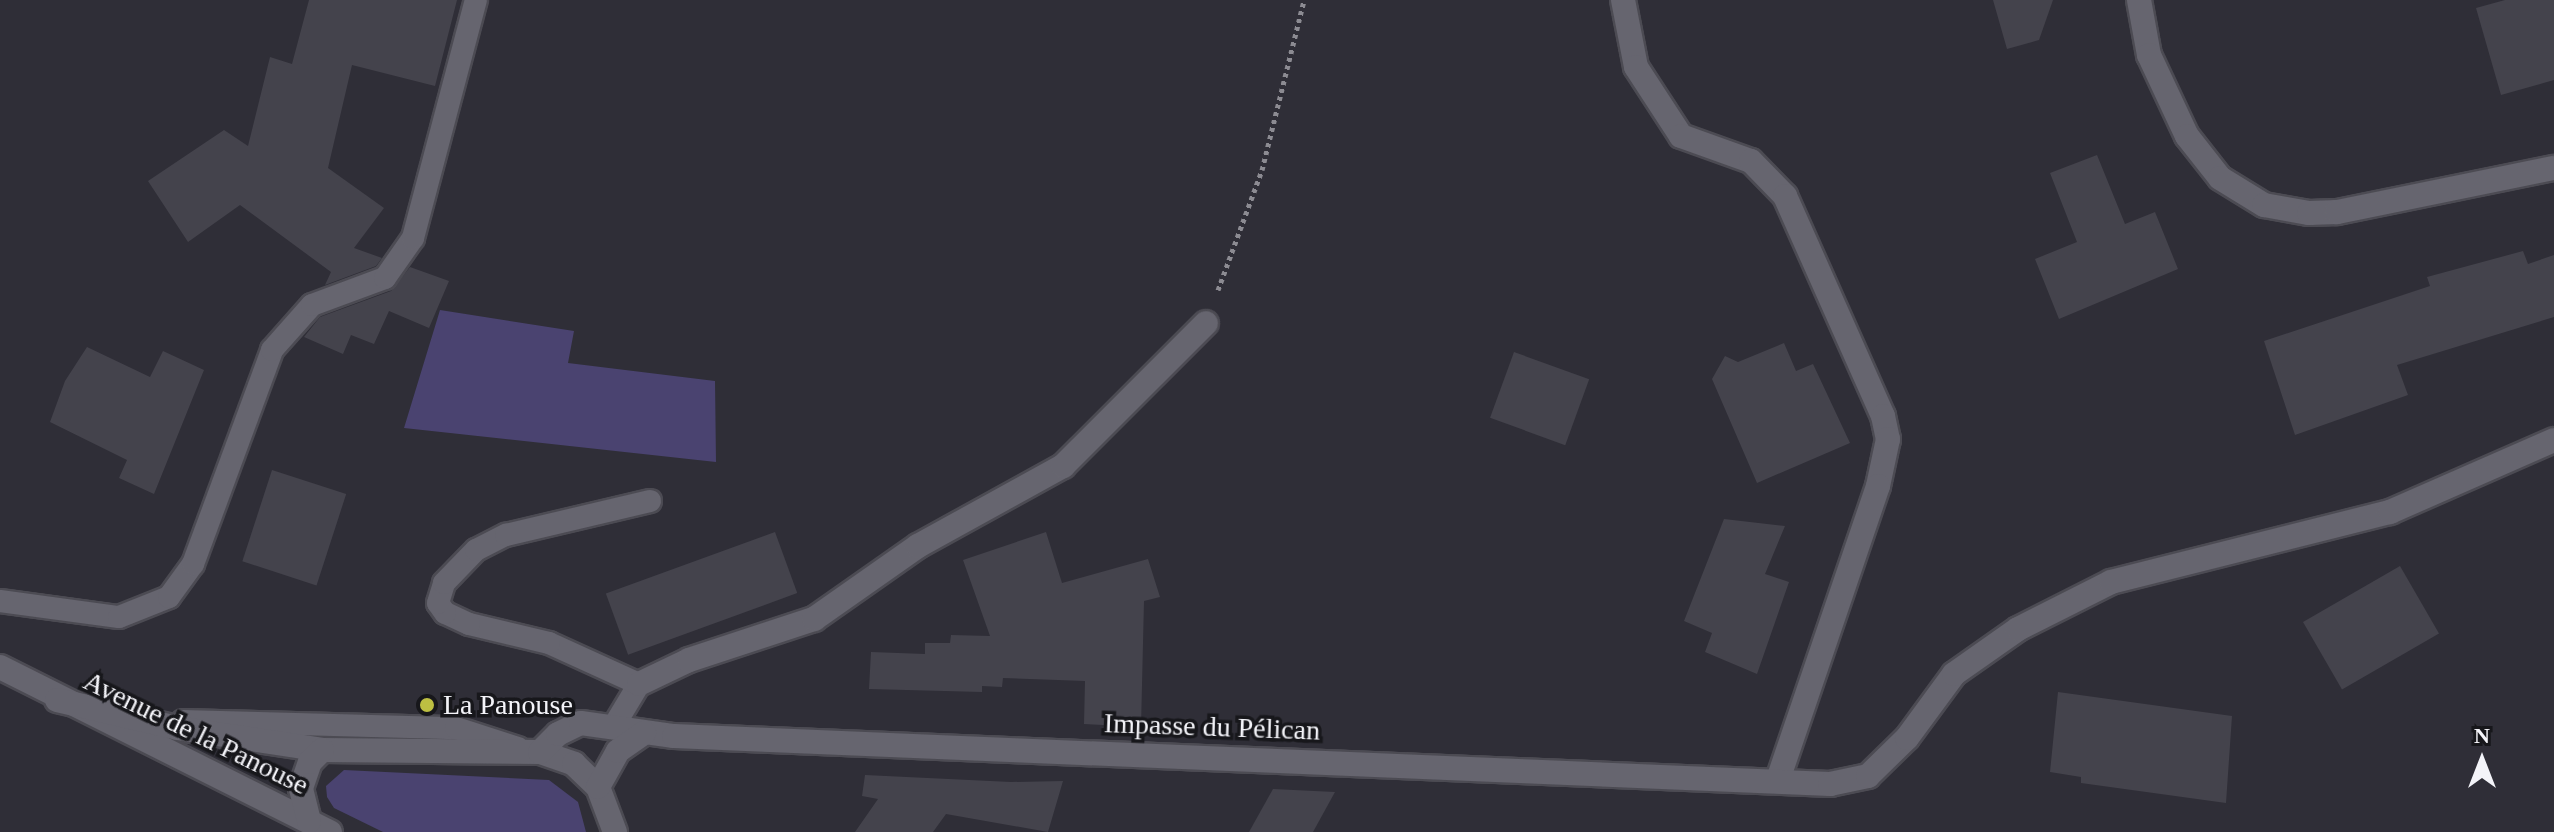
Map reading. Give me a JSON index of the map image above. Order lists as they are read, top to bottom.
{
  "streets": {
    "street": ["Impasse du Pélican", "Avenue de la Panouse"]
  },
  "crossings": [
    ["Impasse du Pélican", "Avenue de la Panouse"]
  ],
  "places": ["La Panouse"],
  "north": "top"
}
